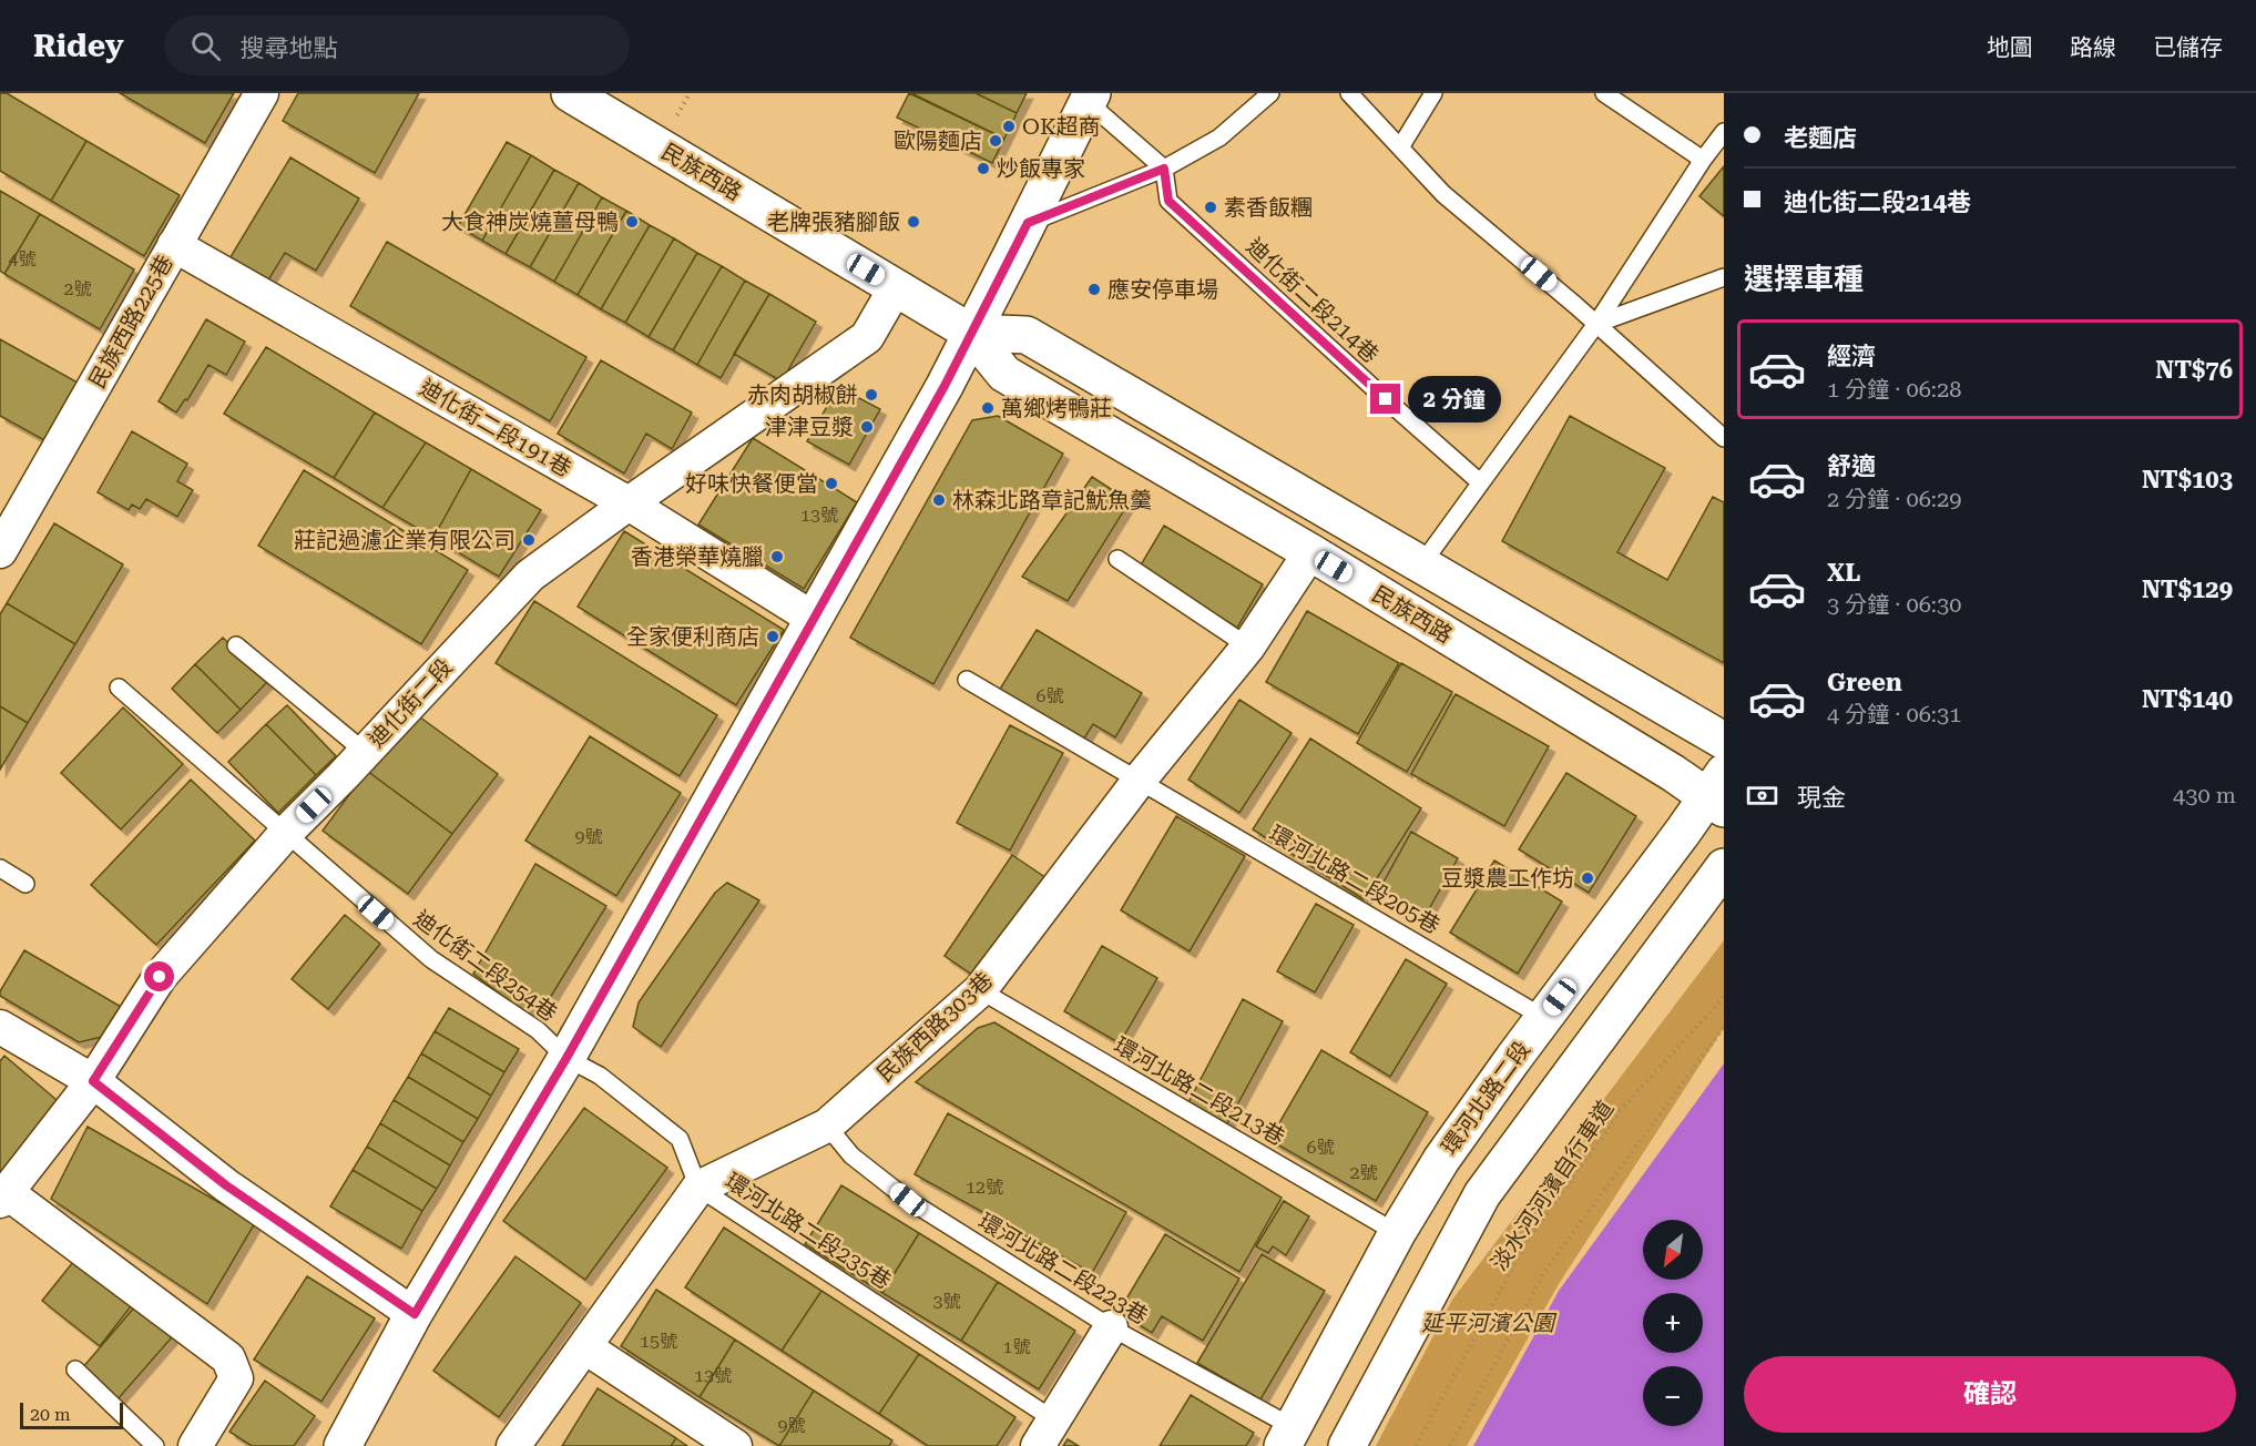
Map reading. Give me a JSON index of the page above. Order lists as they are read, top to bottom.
{
  "streets": {
    "street": [
      "民族西路",
      "民族西路225巷",
      "迪化街二段191巷",
      "迪化街二段",
      "民族西路303巷",
      "環河北路二段"
    ],
    "lane": [
      "迪化街二段214巷",
      "環河北路二段205巷",
      "迪化街二段254巷",
      "環河北路二段213巷",
      "環河北路二段235巷",
      "環河北路二段223巷"
    ],
    "path": ["淡水河河濱自行車道"]
  },
  "crossings": [
    ["民族西路", "迪化街二段"],
    ["民族西路", "民族西路303巷"],
    ["民族西路", "環河北路二段"],
    ["民族西路225巷", "迪化街二段191巷"],
    ["迪化街二段191巷", "迪化街二段"],
    ["迪化街二段", "迪化街二段254巷"],
    ["環河北路二段205巷", "民族西路303巷"],
    ["環河北路二段205巷", "環河北路二段"],
    ["迪化街二段254巷", "環河北路二段235巷"],
    ["民族西路303巷", "環河北路二段213巷"],
    ["民族西路303巷", "環河北路二段235巷"],
    ["民族西路303巷", "環河北路二段223巷"],
    ["環河北路二段213巷", "環河北路二段"],
    ["環河北路二段", "環河北路二段223巷"]
  ],
  "parks": ["延平河濱公園"],
  "places": [
    "OK超商",
    "歐陽麵店",
    "炒飯專家",
    "素香飯糰",
    "大食神炭燒薑母鴨",
    "老牌張豬腳飯",
    "應安停車場",
    "赤肉胡椒餅",
    "萬鄉烤鴨莊",
    "津津豆漿",
    "好味快餐便當",
    "林森北路章記魷魚羹",
    "莊記過濾企業有限公司",
    "香港榮華燒臘",
    "全家便利商店",
    "豆漿農工作坊"
  ],
  "house_numbers": [
    "4號",
    "2號",
    "13號",
    "6號",
    "9號",
    "6號",
    "2號",
    "12號",
    "3號",
    "15號",
    "1號",
    "13號",
    "9號"
  ],
  "scale_bar": "20 m",
  "north": "bottom left",
  "page": {
    "header": "Ridey",
    "search": "搜尋地點",
    "nav": ["地圖", "路線", "已儲存"],
    "banner": ["老麵店", "迪化街二段214巷"],
    "heading": "選擇車種",
    "list": [
      {
        "name": "經濟",
        "note": "1 分鐘 · 06:28",
        "value": "NT$76"
      },
      {
        "name": "舒適",
        "note": "2 分鐘 · 06:29",
        "value": "NT$103"
      },
      {
        "name": "XL",
        "note": "3 分鐘 · 06:30",
        "value": "NT$129"
      },
      {
        "name": "Green",
        "note": "4 分鐘 · 06:31",
        "value": "NT$140"
      }
    ],
    "bubble": "2 分鐘",
    "pay": ["現金", "430 m"],
    "map_buttons": ["+", "−"],
    "buttons": "確認",
    "scale": "20 m"
  }
}
